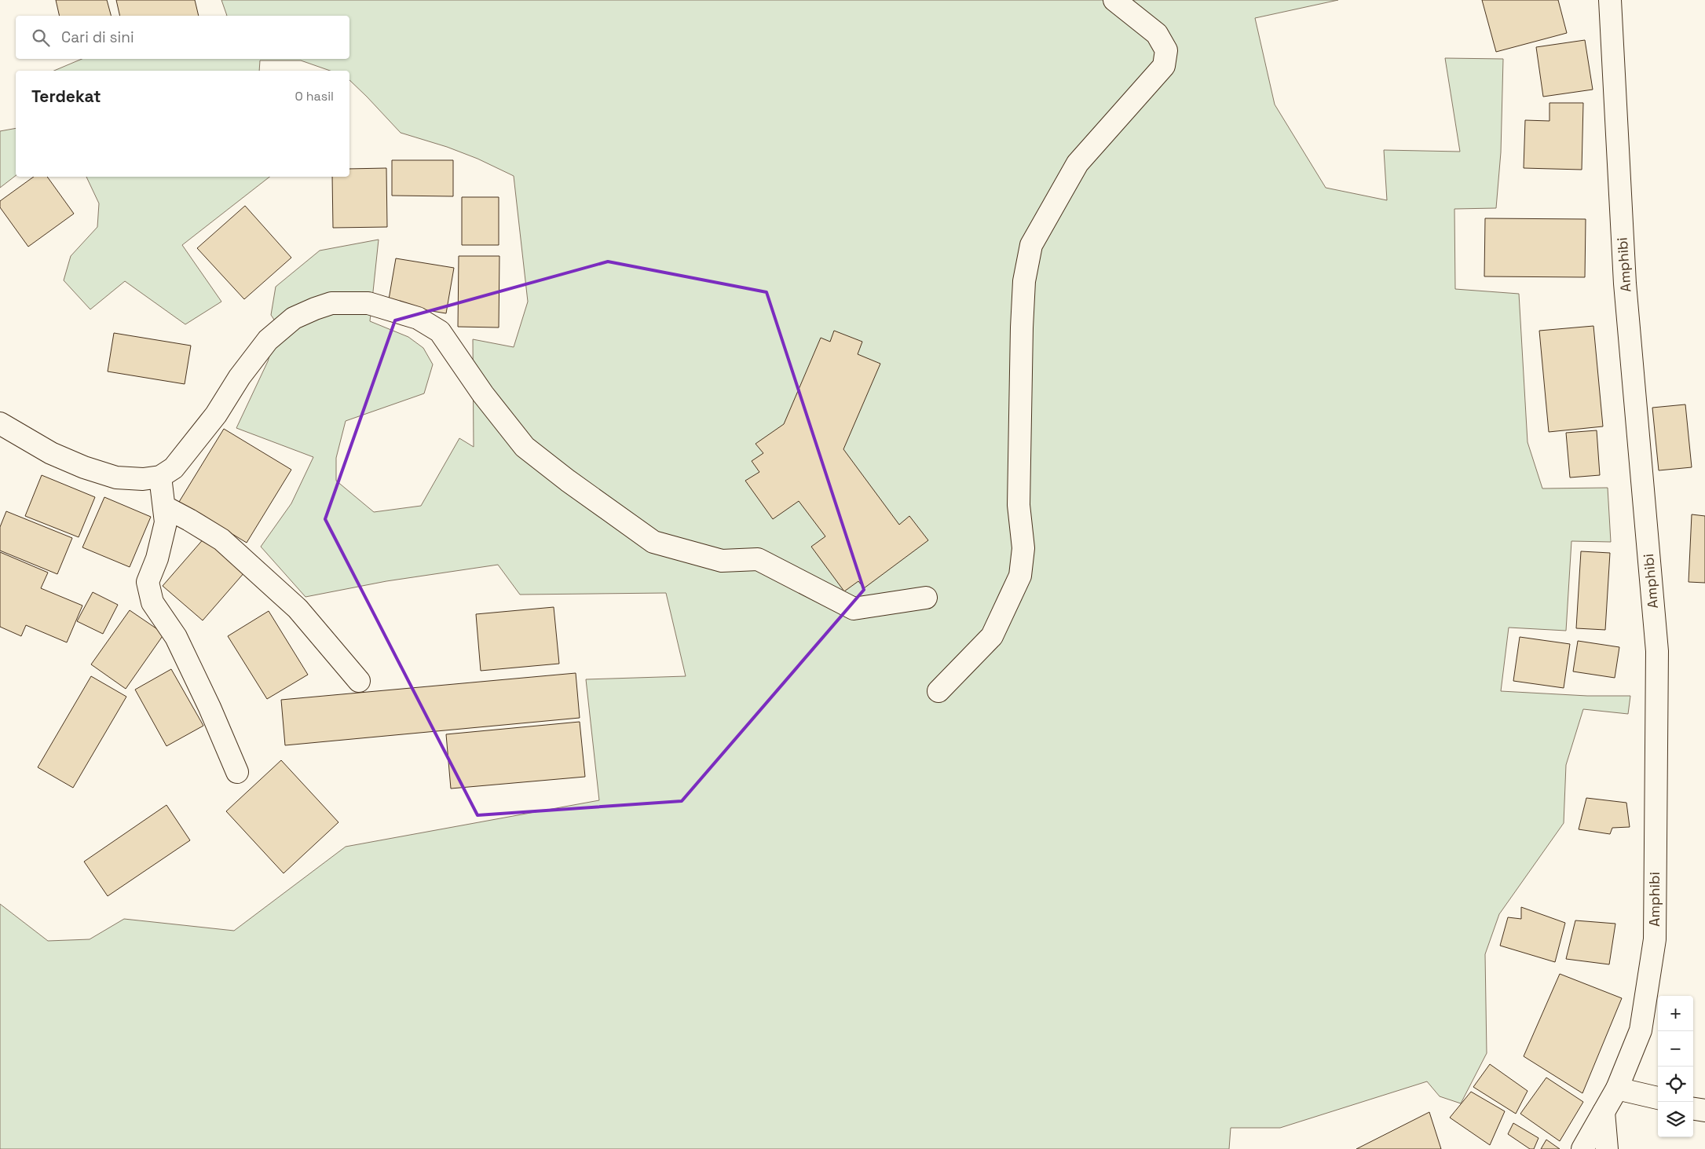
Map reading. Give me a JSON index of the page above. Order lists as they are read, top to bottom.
{
  "streets": {
    "street": ["Amphibi"]
  },
  "page": {
    "search": "Cari di sini",
    "heading": ["Terdekat", "0 hasil"],
    "map_buttons": ["+", "−"]
  }
}
